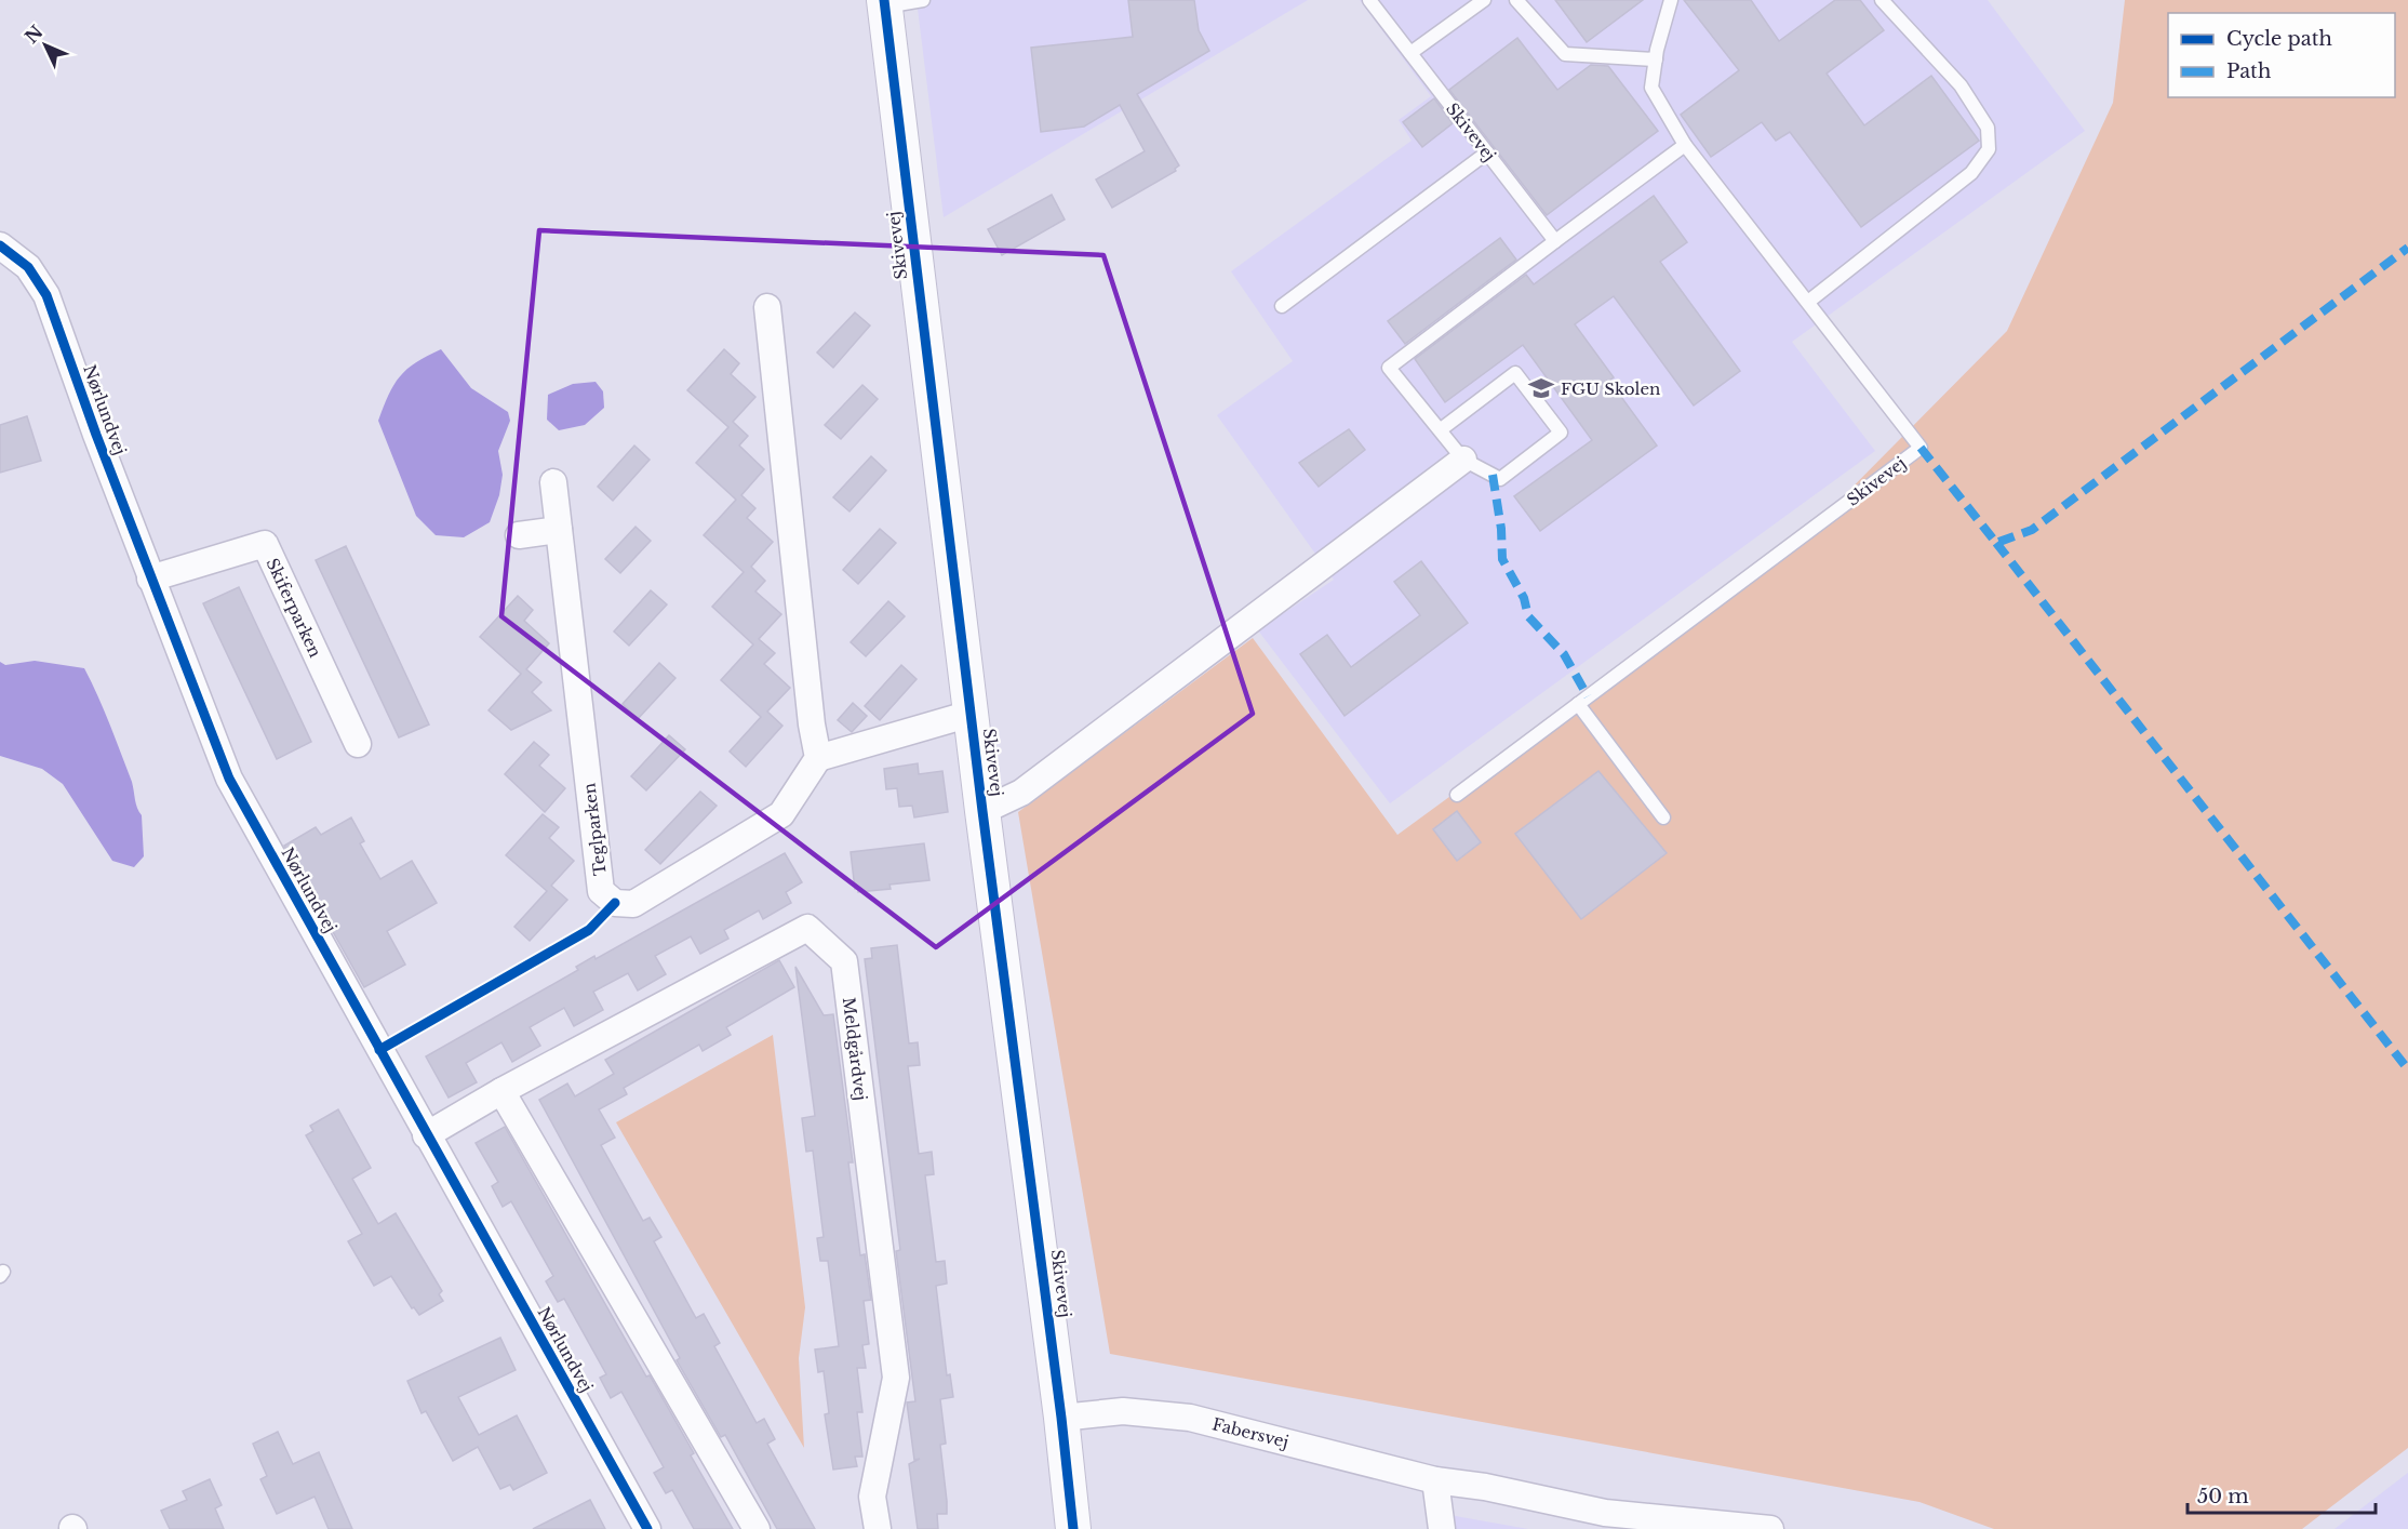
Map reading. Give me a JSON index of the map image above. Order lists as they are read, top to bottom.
{
  "streets": {
    "street": [
      "Skivevej",
      "Nørlundvej",
      "Skiferparken",
      "Teglparken",
      "Meldgårdvej",
      "Fabersvej"
    ]
  },
  "crossings": [
    ["Skivevej", "Fabersvej"],
    ["Nørlundvej", "Skiferparken"],
    ["Nørlundvej", "Meldgårdvej"]
  ],
  "places": {
    "school or university": ["FGU Skolen"]
  },
  "legend": ["Cycle path", "Path"],
  "scale_bar": "50 m",
  "north": "top left"
}
